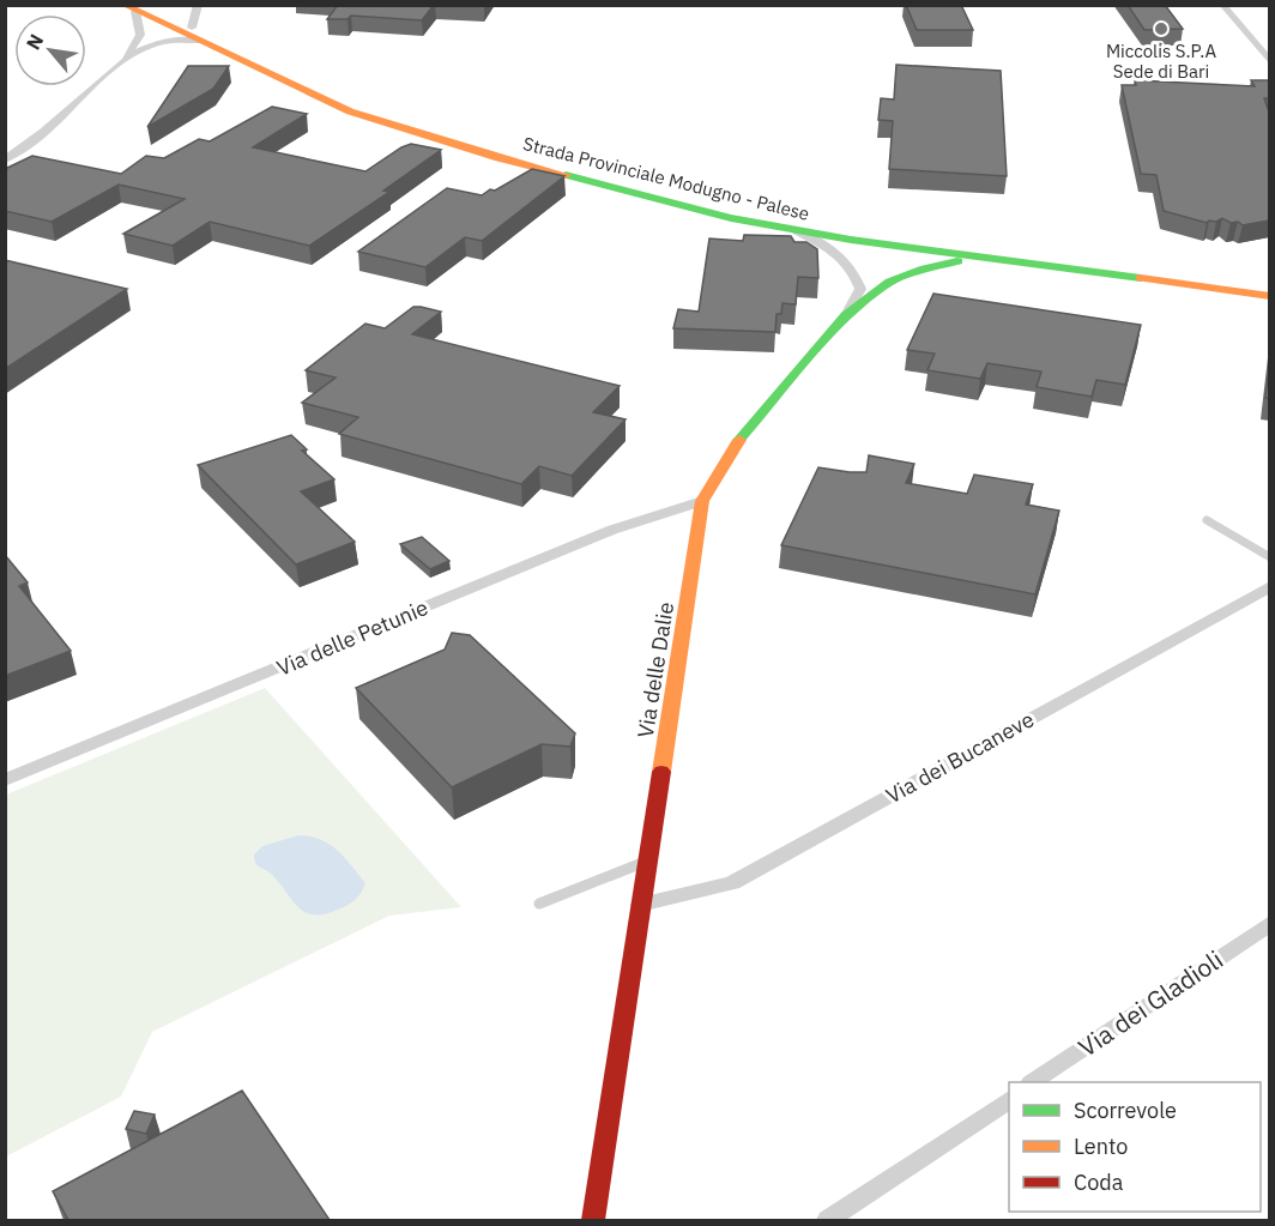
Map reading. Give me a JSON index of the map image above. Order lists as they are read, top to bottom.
{
  "streets": {
    "main road": ["Strada Provinciale Modugno - Palese", "Via delle Dalie"],
    "street": ["Via delle Petunie", "Via dei Bucaneve", "Via dei Gladioli"]
  },
  "crossings": [
    ["Strada Provinciale Modugno - Palese", "Via delle Dalie"],
    ["Via delle Petunie", "Via delle Dalie"],
    ["Via delle Dalie", "Via dei Bucaneve"]
  ],
  "places": ["Miccolis S.P.A Sede di Bari"],
  "legend": ["Scorrevole", "Lento", "Coda"],
  "north": "top left"
}
